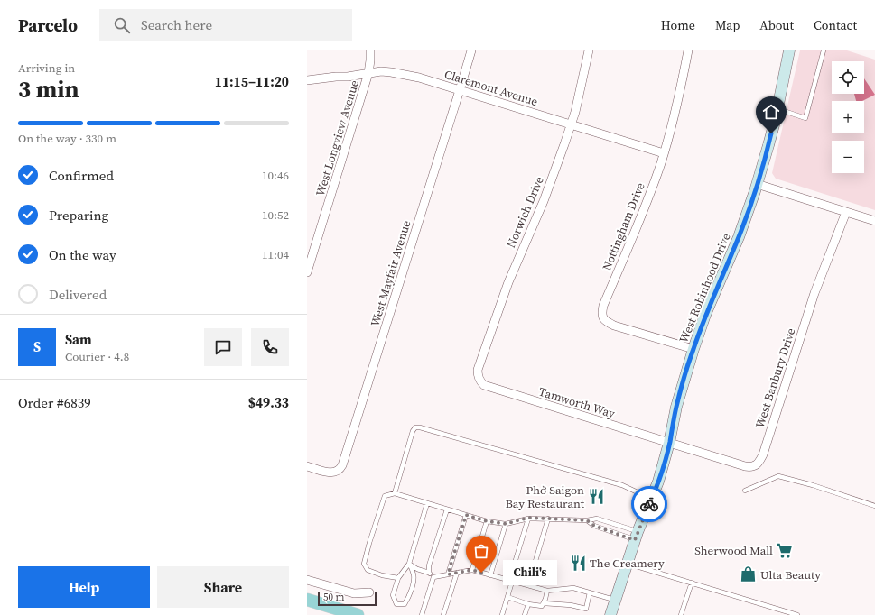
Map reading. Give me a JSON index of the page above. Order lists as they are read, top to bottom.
{
  "streets": {
    "street": [
      "Claremont Avenue",
      "West Longview Avenue",
      "Norwich Drive",
      "Nottingham Drive",
      "West Mayfair Avenue",
      "West Robinhood Drive",
      "West Banbury Drive",
      "Tamworth Way"
    ]
  },
  "crossings": [
    ["Claremont Avenue", "West Longview Avenue"],
    ["Claremont Avenue", "Norwich Drive"],
    ["Claremont Avenue", "Nottingham Drive"],
    ["Claremont Avenue", "West Mayfair Avenue"],
    ["Norwich Drive", "Tamworth Way"],
    ["Nottingham Drive", "West Robinhood Drive"],
    ["West Robinhood Drive", "West Banbury Drive"],
    ["West Robinhood Drive", "Tamworth Way"],
    ["West Banbury Drive", "Tamworth Way"]
  ],
  "places": {
    "restaurant": ["Phở Saigon Bay Restaurant", "The Creamery"],
    "supermarket": ["Sherwood Mall"],
    "other": ["Chili's"],
    "shop": ["Ulta Beauty"]
  },
  "scale_bar": "50 m",
  "page": {
    "header": "Parcelo",
    "search": "Search here",
    "nav": [
      "Home",
      "Map",
      "About",
      "Contact"
    ],
    "heading": ["3 min", "Arriving in", "11:15–11:20"],
    "panel": [
      "Sam",
      "Courier · 4.8",
      "Order #6839",
      "$49.33"
    ],
    "map_buttons": ["+", "−"],
    "bar": "On the way · 330 m",
    "list": [
      ["Confirmed", "10:46"],
      ["Preparing", "10:52"],
      ["On the way", "11:04"],
      "Delivered"
    ],
    "round": "S",
    "buttons": ["Help", "Share"],
    "bubble": "Chili's",
    "scale": "50 m"
  }
}
